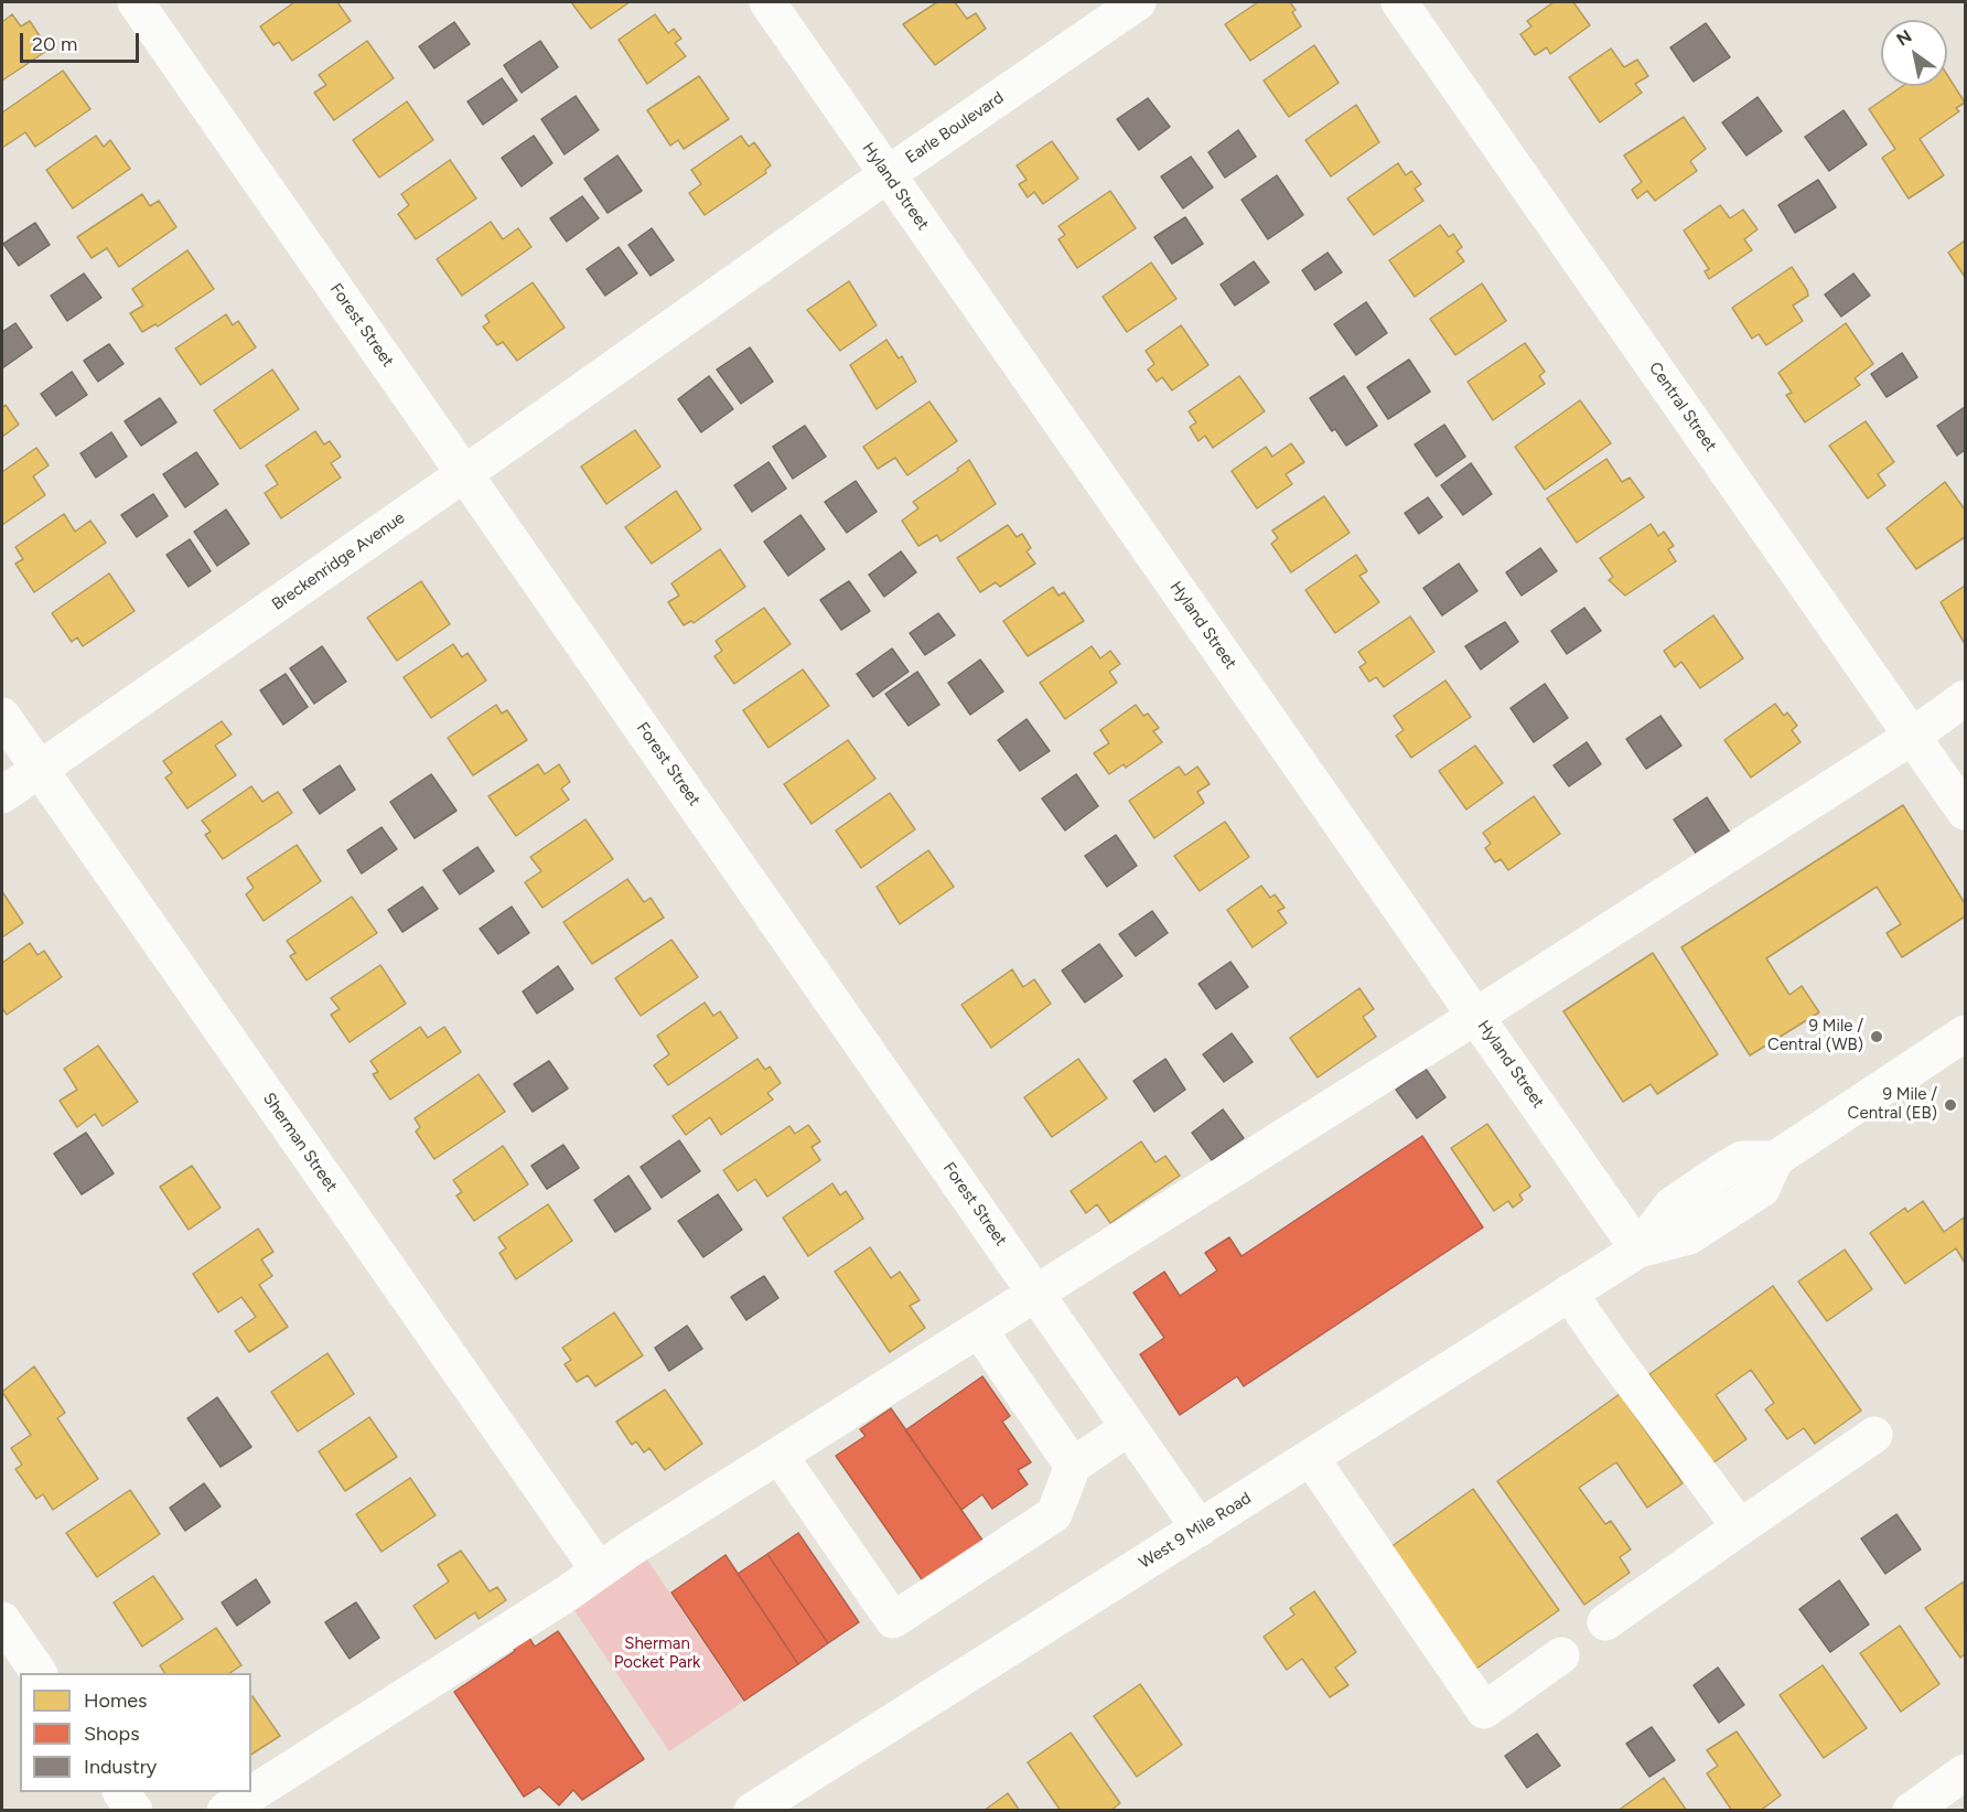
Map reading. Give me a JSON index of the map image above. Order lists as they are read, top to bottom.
{
  "streets": {
    "street": [
      "Earle Boulevard",
      "Hyland Street",
      "Forest Street",
      "Central Street",
      "Breckenridge Avenue",
      "Sherman Street",
      "West 9 Mile Road"
    ]
  },
  "crossings": [
    ["Earle Boulevard", "Hyland Street"],
    ["Earle Boulevard", "Breckenridge Avenue"],
    ["Hyland Street", "West 9 Mile Road"],
    ["Forest Street", "Breckenridge Avenue"],
    ["Forest Street", "West 9 Mile Road"],
    ["Breckenridge Avenue", "Sherman Street"]
  ],
  "parks": ["Sherman Pocket Park"],
  "places": ["9 Mile / Central (WB)", "9 Mile / Central (EB)"],
  "legend": ["Homes", "Shops", "Industry"],
  "scale_bar": "20 m",
  "north": "top left"
}
